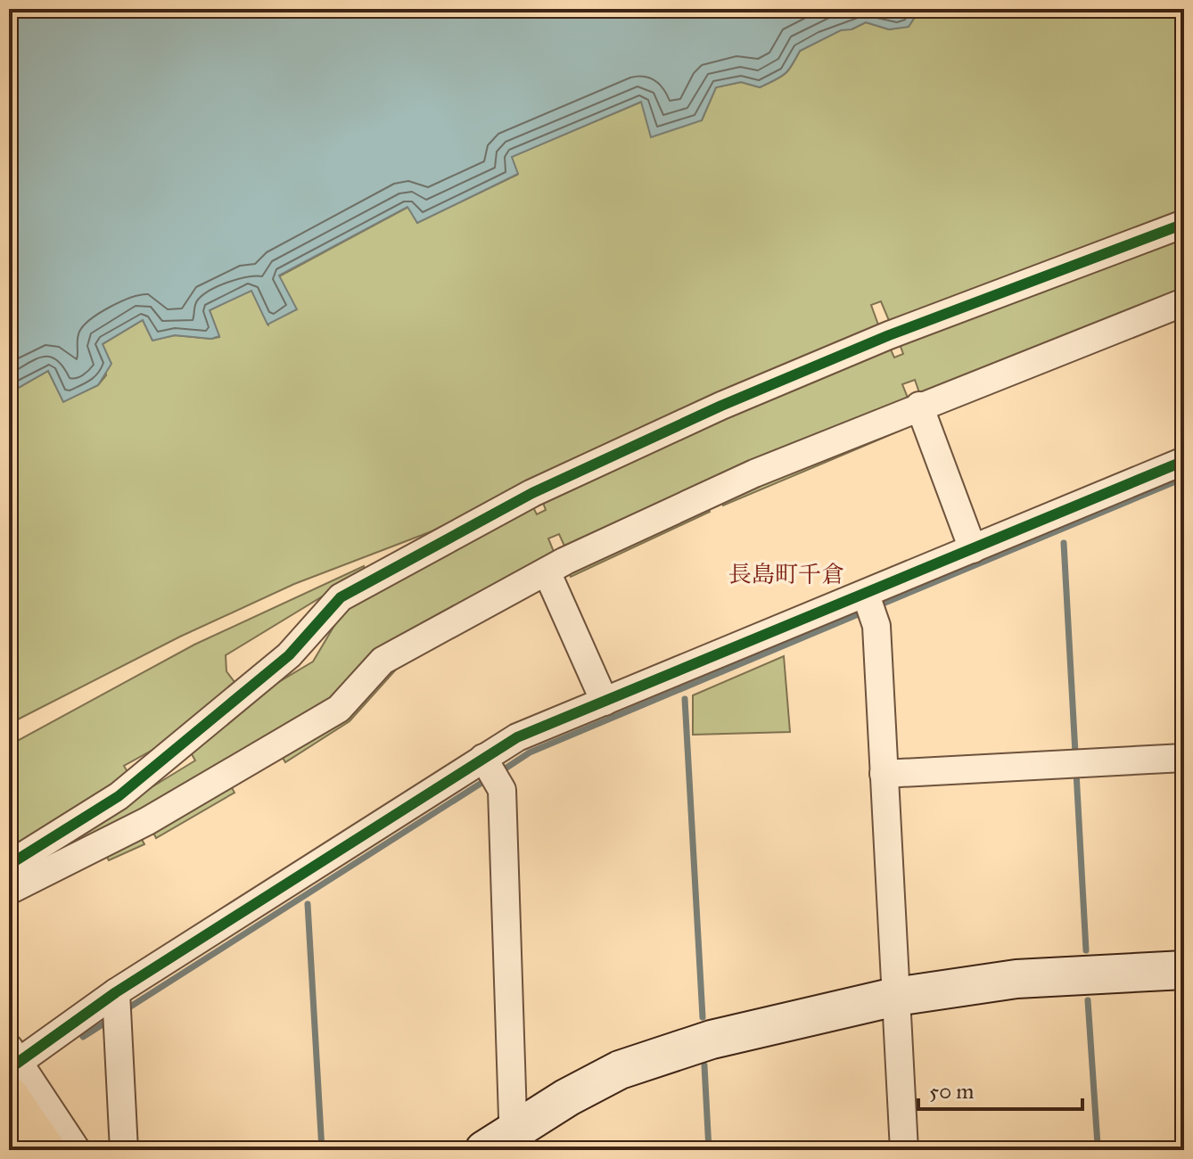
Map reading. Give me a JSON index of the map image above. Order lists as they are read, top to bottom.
{
  "districts": ["長島町千倉"],
  "scale_bar": "50 m"
}
